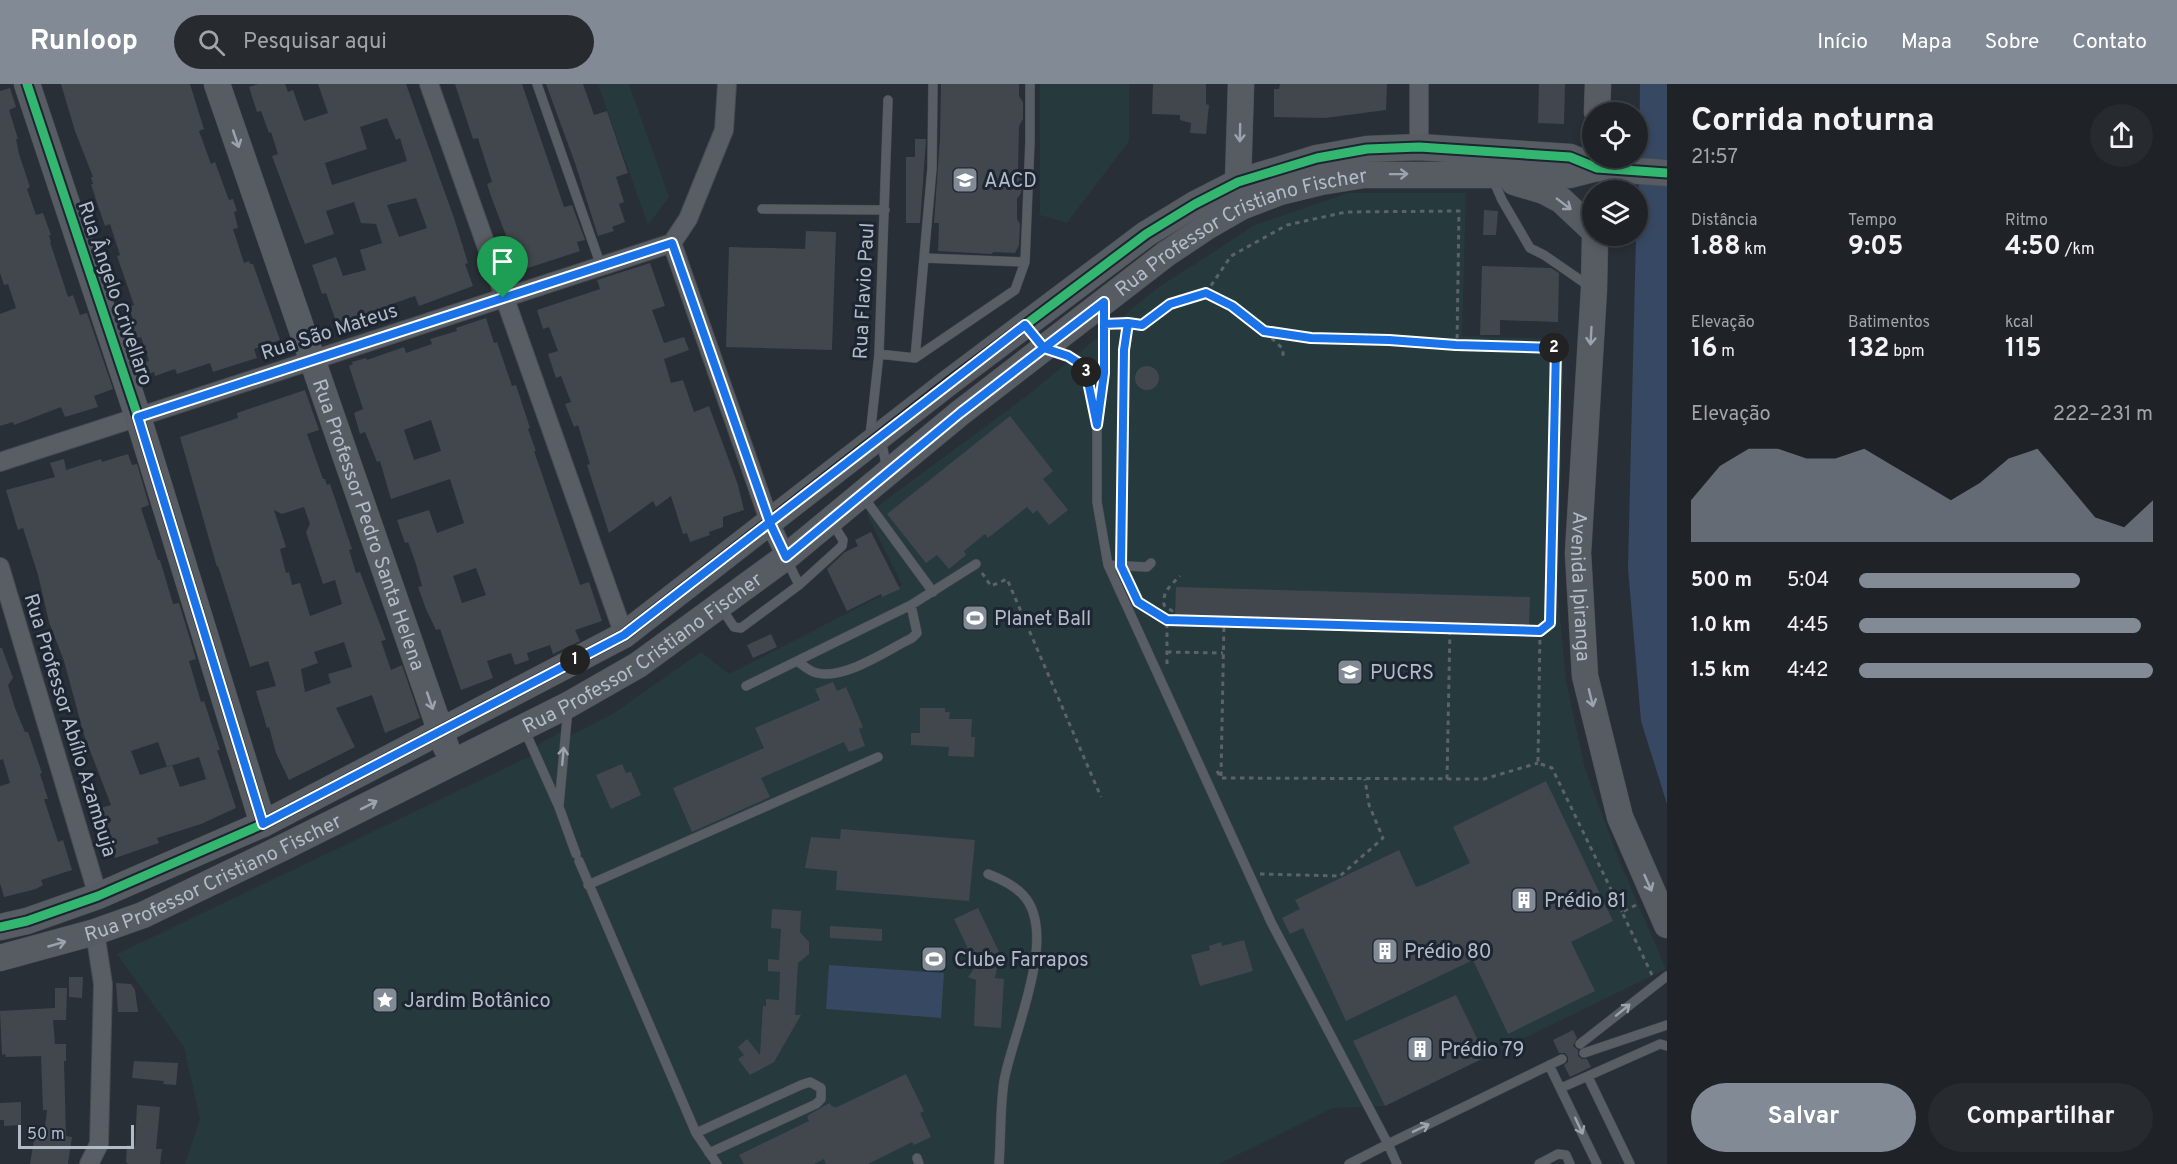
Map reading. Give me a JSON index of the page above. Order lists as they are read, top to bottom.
{
  "streets": {
    "main road": [
      "Rua Professor Cristiano Fischer",
      "Rua Ângelo Crivellaro",
      "Rua Professor Pedro Santa Helena",
      "Avenida Ipiranga"
    ],
    "street": ["Rua São Mateus", "Rua Professor Abílio Azambuja"],
    "lane": ["Rua Flavio Paul"]
  },
  "crossings": [
    ["Rua Professor Cristiano Fischer", "Rua Flavio Paul"],
    ["Rua Professor Cristiano Fischer", "Rua Ângelo Crivellaro"],
    ["Rua Professor Cristiano Fischer", "Rua Professor Pedro Santa Helena"],
    ["Rua Professor Cristiano Fischer", "Rua Professor Abílio Azambuja"],
    ["Rua Ângelo Crivellaro", "Rua São Mateus"],
    ["Rua São Mateus", "Rua Professor Pedro Santa Helena"]
  ],
  "one_way": ["Rua Professor Pedro Santa Helena", "Avenida Ipiranga"],
  "places": {
    "school or university": ["AACD", "PUCRS"],
    "sports": ["Planet Ball", "Clube Farrapos"],
    "building": ["Prédio 81", "Prédio 80", "Prédio 79"],
    "place": ["Jardim Botânico"]
  },
  "scale_bar": "50 m",
  "page": {
    "header": "Runloop",
    "search": "Pesquisar aqui",
    "nav": [
      "Início",
      "Mapa",
      "Sobre",
      "Contato"
    ],
    "heading": ["Corrida noturna", "21:57"],
    "stats": [
      ["Distância", "1.88 km"],
      ["Tempo", "9:05"],
      ["Ritmo", "4:50 /km"],
      ["Elevação", "16 m"],
      ["Batimentos", "132 bpm"],
      ["kcal", "115"]
    ],
    "pins": ["2", "3", "1"],
    "chart": ["Elevação", "222–231 m"],
    "list": [
      {
        "name": "500 m",
        "note": "5:04"
      },
      {
        "name": "1.0 km",
        "note": "4:45"
      },
      {
        "name": "1.5 km",
        "note": "4:42"
      }
    ],
    "buttons": ["Salvar", "Compartilhar"],
    "scale": "50 m"
  }
}
